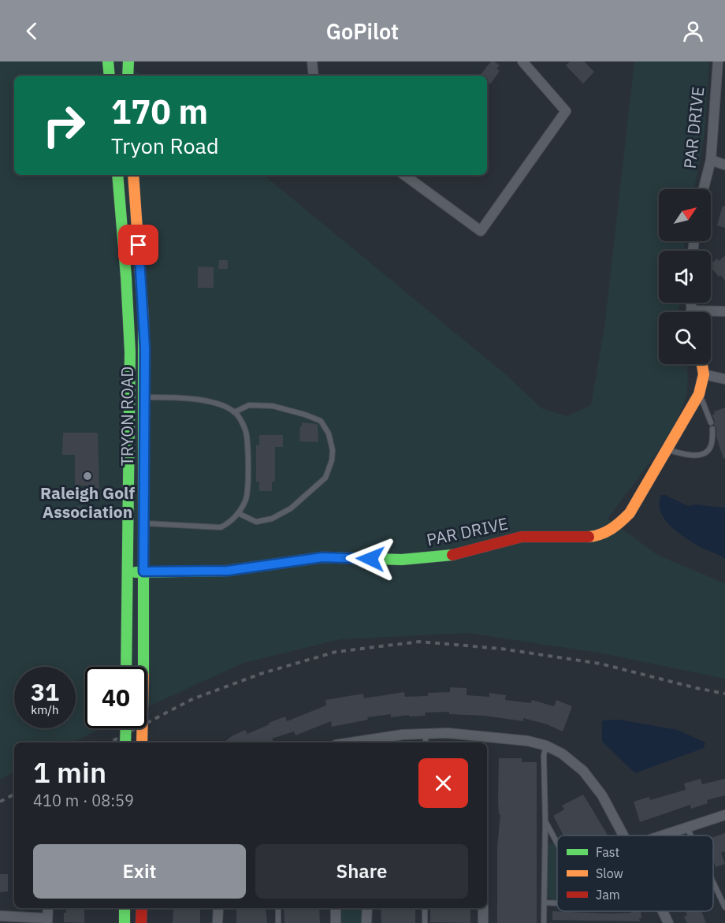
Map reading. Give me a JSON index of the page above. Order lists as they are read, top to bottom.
{
  "streets": {
    "main road": ["PAR DRIVE", "TRYON ROAD"]
  },
  "crossings": [
    ["PAR DRIVE", "TRYON ROAD"]
  ],
  "places": ["Raleigh Golf Association"],
  "legend": ["Fast", "Slow", "Jam"],
  "north": "top right",
  "page": {
    "header": "GoPilot",
    "turn": ["170 m", "Tryon Road"],
    "speed": "31 km/h",
    "limit": "40",
    "heading": ["1 min", "410 m · 08:59"],
    "buttons": ["Exit", "Share"]
  }
}
